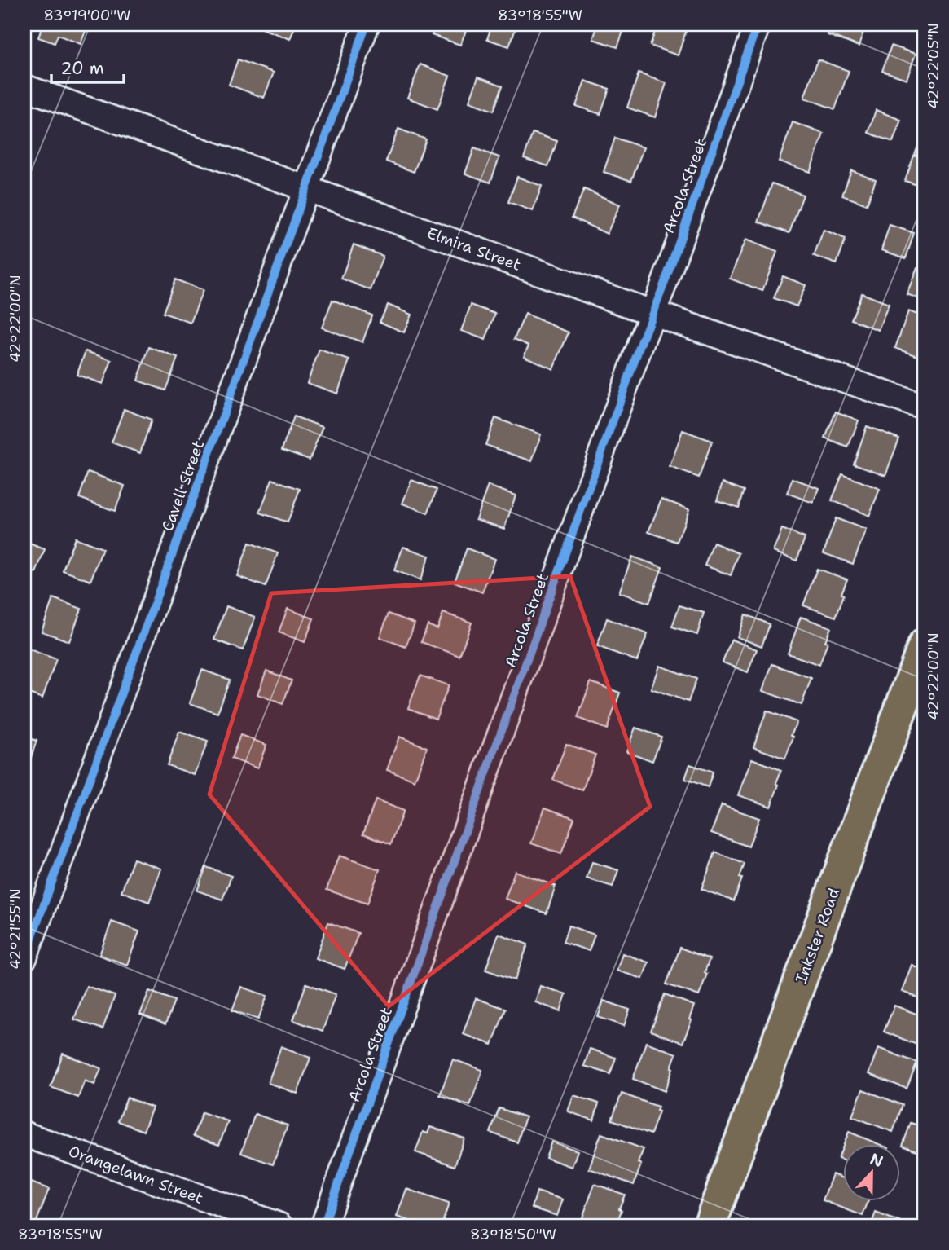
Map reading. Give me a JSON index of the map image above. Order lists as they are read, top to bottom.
{
  "streets": {
    "main road": ["Inkster Road"],
    "street": [
      "Arcola Street",
      "Elmira Street",
      "Cavell Street",
      "Orangelawn Street"
    ]
  },
  "crossings": [
    ["Arcola Street", "Elmira Street"],
    ["Elmira Street", "Cavell Street"]
  ],
  "scale_bar": "20 m",
  "north": "top",
  "coordinates": [
    "83°19'00\"W",
    "83°18'55\"W",
    "42°22'05\"N",
    "42°22'00\"N",
    "42°21'55\"N",
    "83°18'50\"W"
  ]
}
